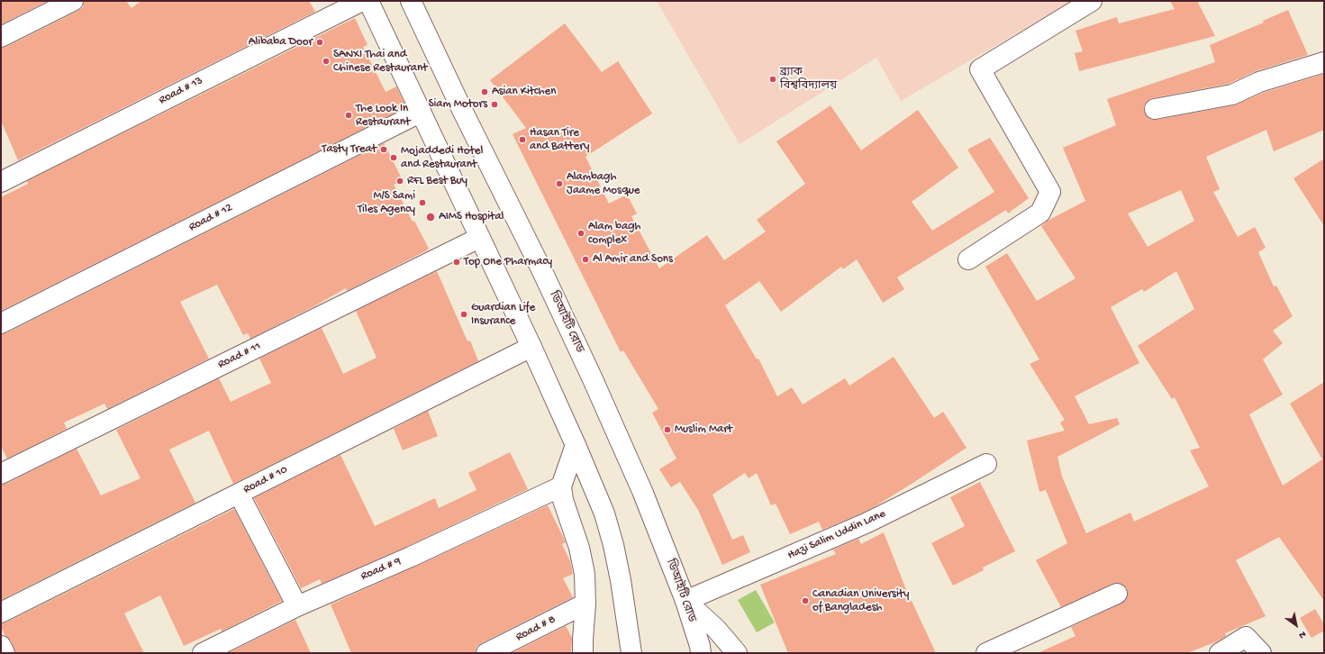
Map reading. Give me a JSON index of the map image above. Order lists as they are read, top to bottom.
{
  "streets": {
    "street": [
      "Road # 13",
      "Road # 12",
      "ডিআইটি রোড",
      "Road # 11",
      "Road # 10",
      "Hazi Salim Uddin Lane",
      "Road # 9",
      "Road # 8"
    ]
  },
  "crossings": [
    ["ডিআইটি রোড", "Hazi Salim Uddin Lane"]
  ],
  "places": [
    "Alibaba Door",
    "SANXI Thai and Chinese Restaurant",
    "ব্র্যাক বিশ্ববিদ্যালয়",
    "Asian Kitchen",
    "Siam Motors",
    "The Look In Restaurant",
    "Hasan Tire and Battery",
    "Tasty Treat",
    "Mojaddedi Hotel and Restaurant",
    "RFL Best Buy",
    "Alambagh Jaame Mosque",
    "M/S Sami Tiles Agency",
    "AIMS Hospital",
    "Alam bagh complex",
    "Al Amir and Sons",
    "Top One Pharmacy",
    "Guardian Life Insurance",
    "Muslim Mart",
    "Canadian University of Bangladesh"
  ],
  "north": "bottom right"
}
